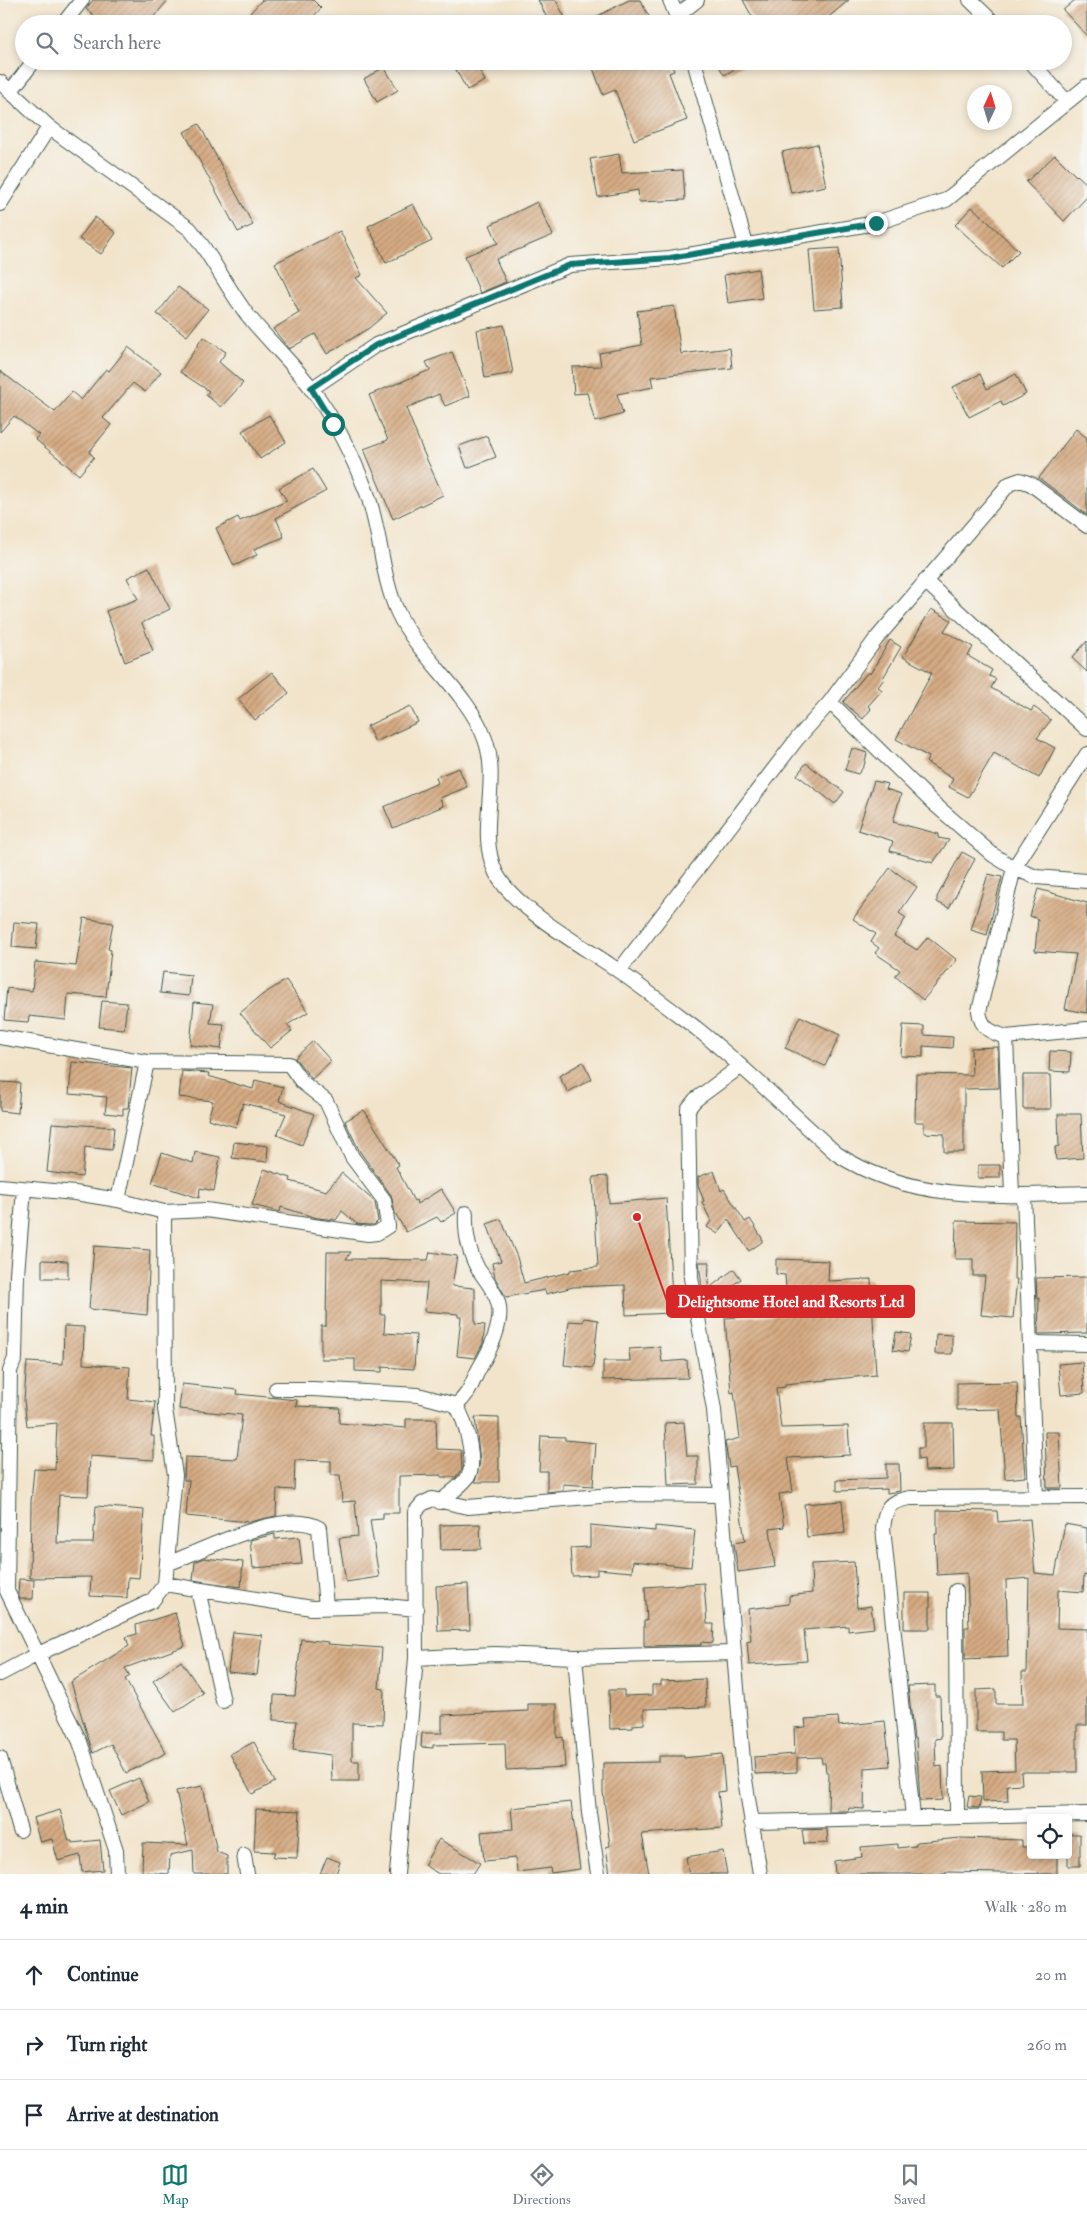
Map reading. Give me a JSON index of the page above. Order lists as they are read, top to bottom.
{
  "places": ["Delightsome Hotel and Resorts Ltd"],
  "north": "top",
  "page": {
    "search": "Search here",
    "heading": ["4 min", "Walk · 280 m"],
    "list": [
      ["Continue", "20 m"],
      ["Turn right", "260 m"],
      "Arrive at destination"
    ],
    "nav": ["Map", "Directions", "Saved"]
  }
}
